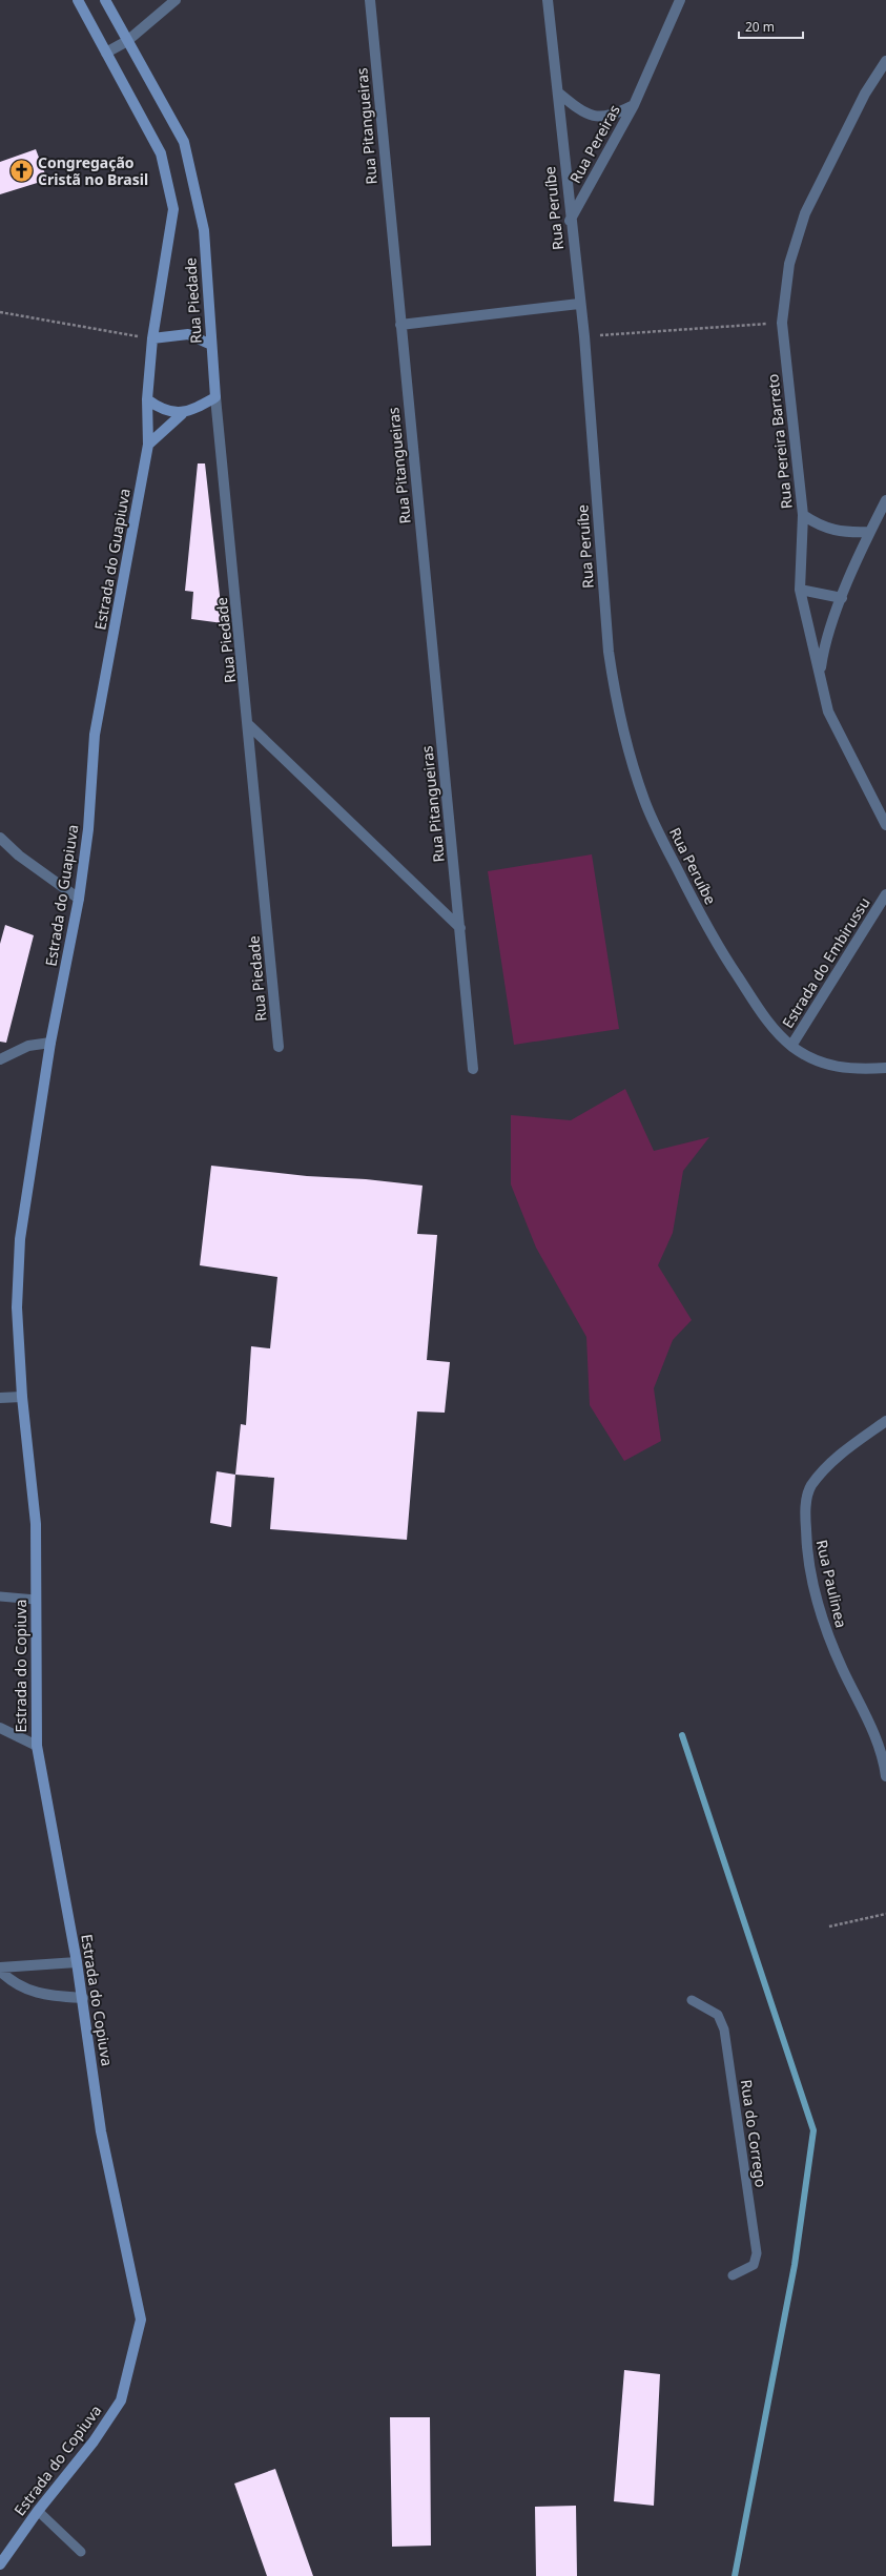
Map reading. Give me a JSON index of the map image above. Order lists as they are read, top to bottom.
{
  "streets": {
    "street": [
      "Rua Pitangueiras",
      "Rua Pereiras",
      "Rua Peruíbe",
      "Rua Piedade",
      "Rua Pereira Barreto",
      "Estrada do Guapiuva",
      "Estrada do Embirussu",
      "Rua Paulinea",
      "Estrada do Copiuva"
    ],
    "lane": ["Rua do Corrego"]
  },
  "crossings": [
    ["Rua Pereiras", "Rua Peruíbe"],
    ["Rua Peruíbe", "Estrada do Embirussu"],
    ["Rua Piedade", "Estrada do Guapiuva"],
    ["Estrada do Guapiuva", "Estrada do Copiuva"]
  ],
  "places": {
    "church": ["Congregação Cristã no Brasil"]
  },
  "scale_bar": "20 m"
}
